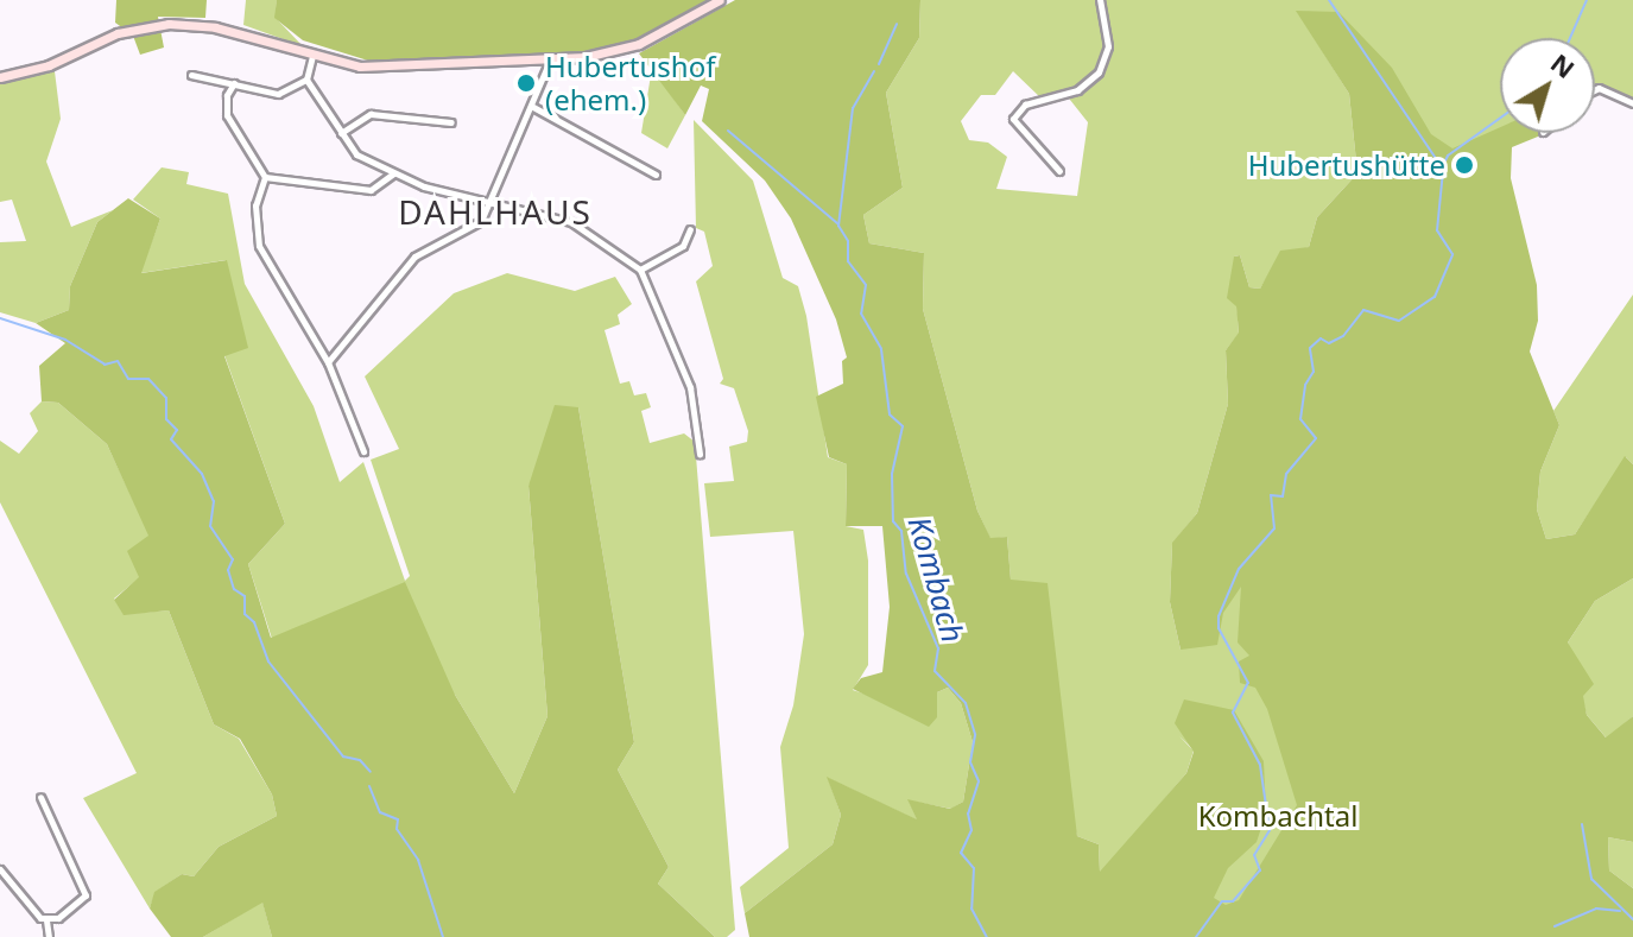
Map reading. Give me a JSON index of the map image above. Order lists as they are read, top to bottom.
{
  "districts": ["DAHLHAUS"],
  "water": ["Kombach"],
  "parks": ["Kombachtal"],
  "places": ["Hubertushof (ehem.)", "Hubertushütte"],
  "north": "top right"
}
